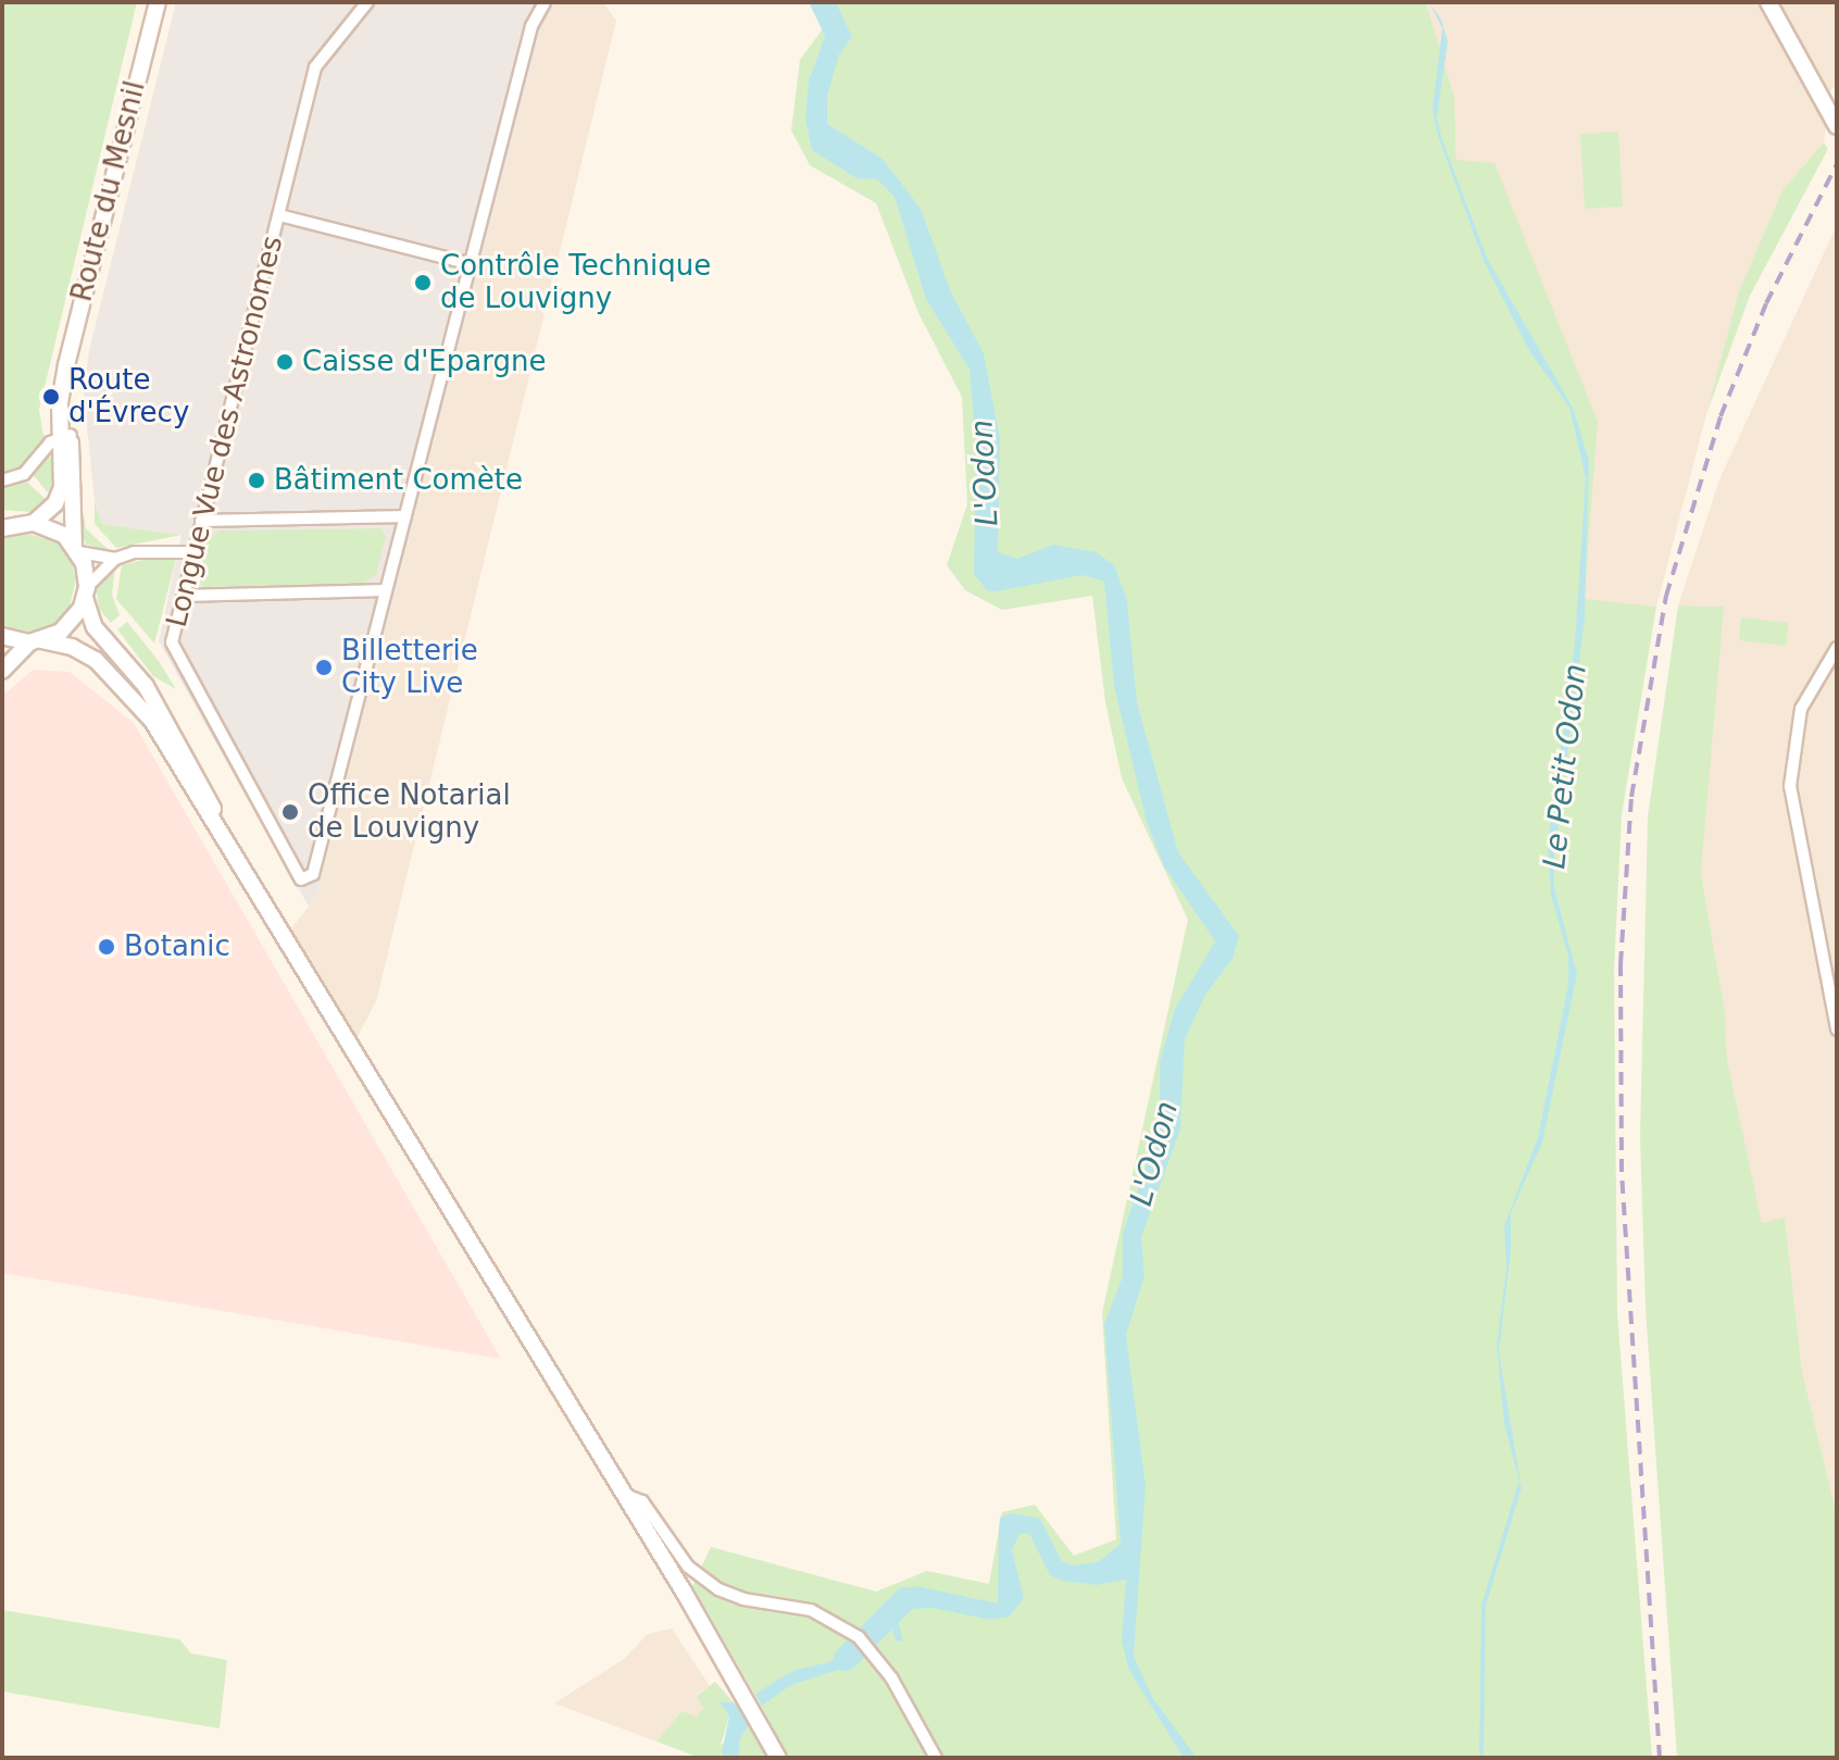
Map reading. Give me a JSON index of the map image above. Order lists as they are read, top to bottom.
{
  "streets": {
    "main road": ["Route du Mesnil"],
    "street": ["Longue Vue des Astronomes"]
  },
  "water": ["L'Odon", "Le Petit Odon"],
  "places": [
    "Contrôle Technique de Louvigny",
    "Caisse d'Epargne",
    "Route d'Évrecy",
    "Bâtiment Comète",
    "Billetterie City Live",
    "Office Notarial de Louvigny",
    "Botanic"
  ]
}
